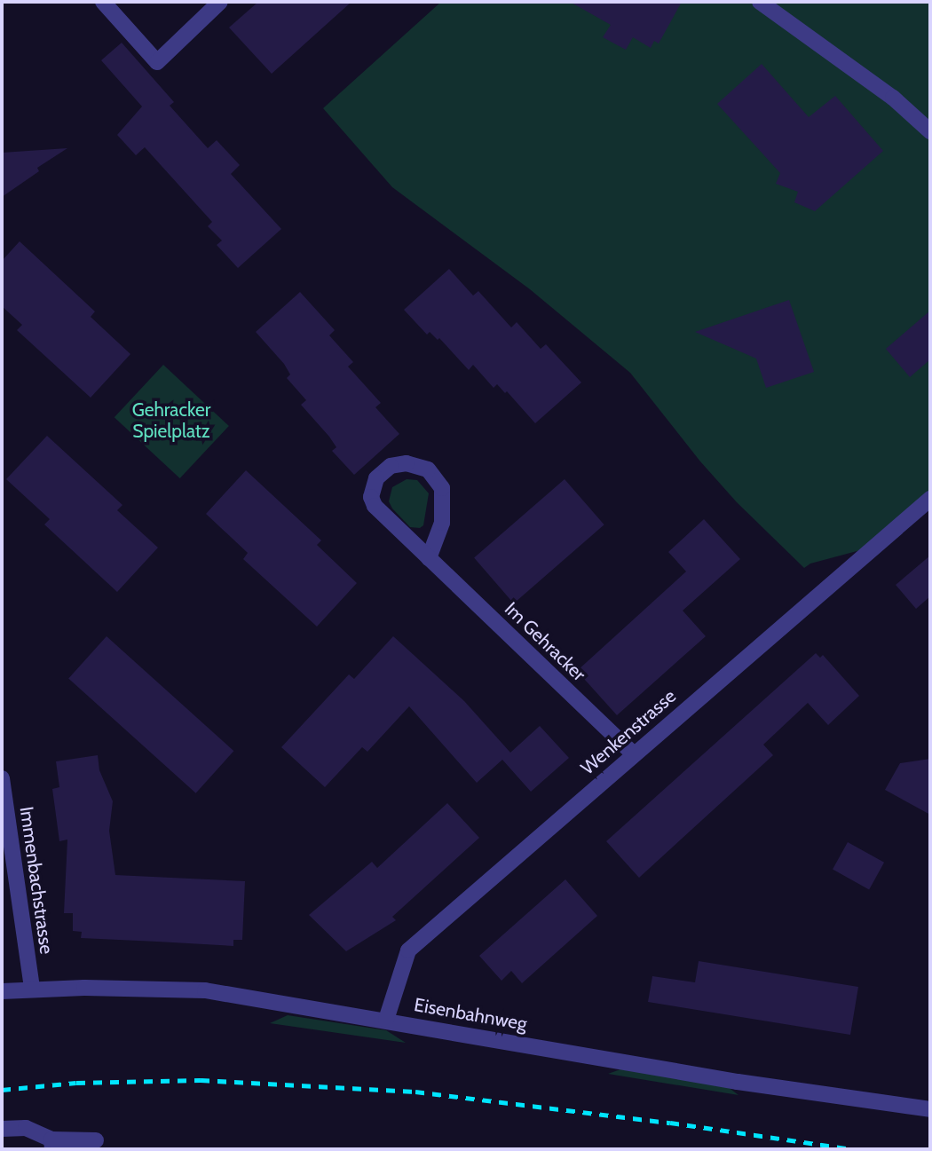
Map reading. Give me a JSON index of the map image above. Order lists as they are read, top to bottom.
{
  "streets": {
    "street": [
      "Im Gehracker",
      "Wenkenstrasse",
      "Immenbachstrasse",
      "Eisenbahnweg"
    ]
  },
  "crossings": [
    ["Im Gehracker", "Wenkenstrasse"],
    ["Wenkenstrasse", "Eisenbahnweg"],
    ["Immenbachstrasse", "Eisenbahnweg"]
  ],
  "parks": ["Gehracker Spielplatz"]
}
